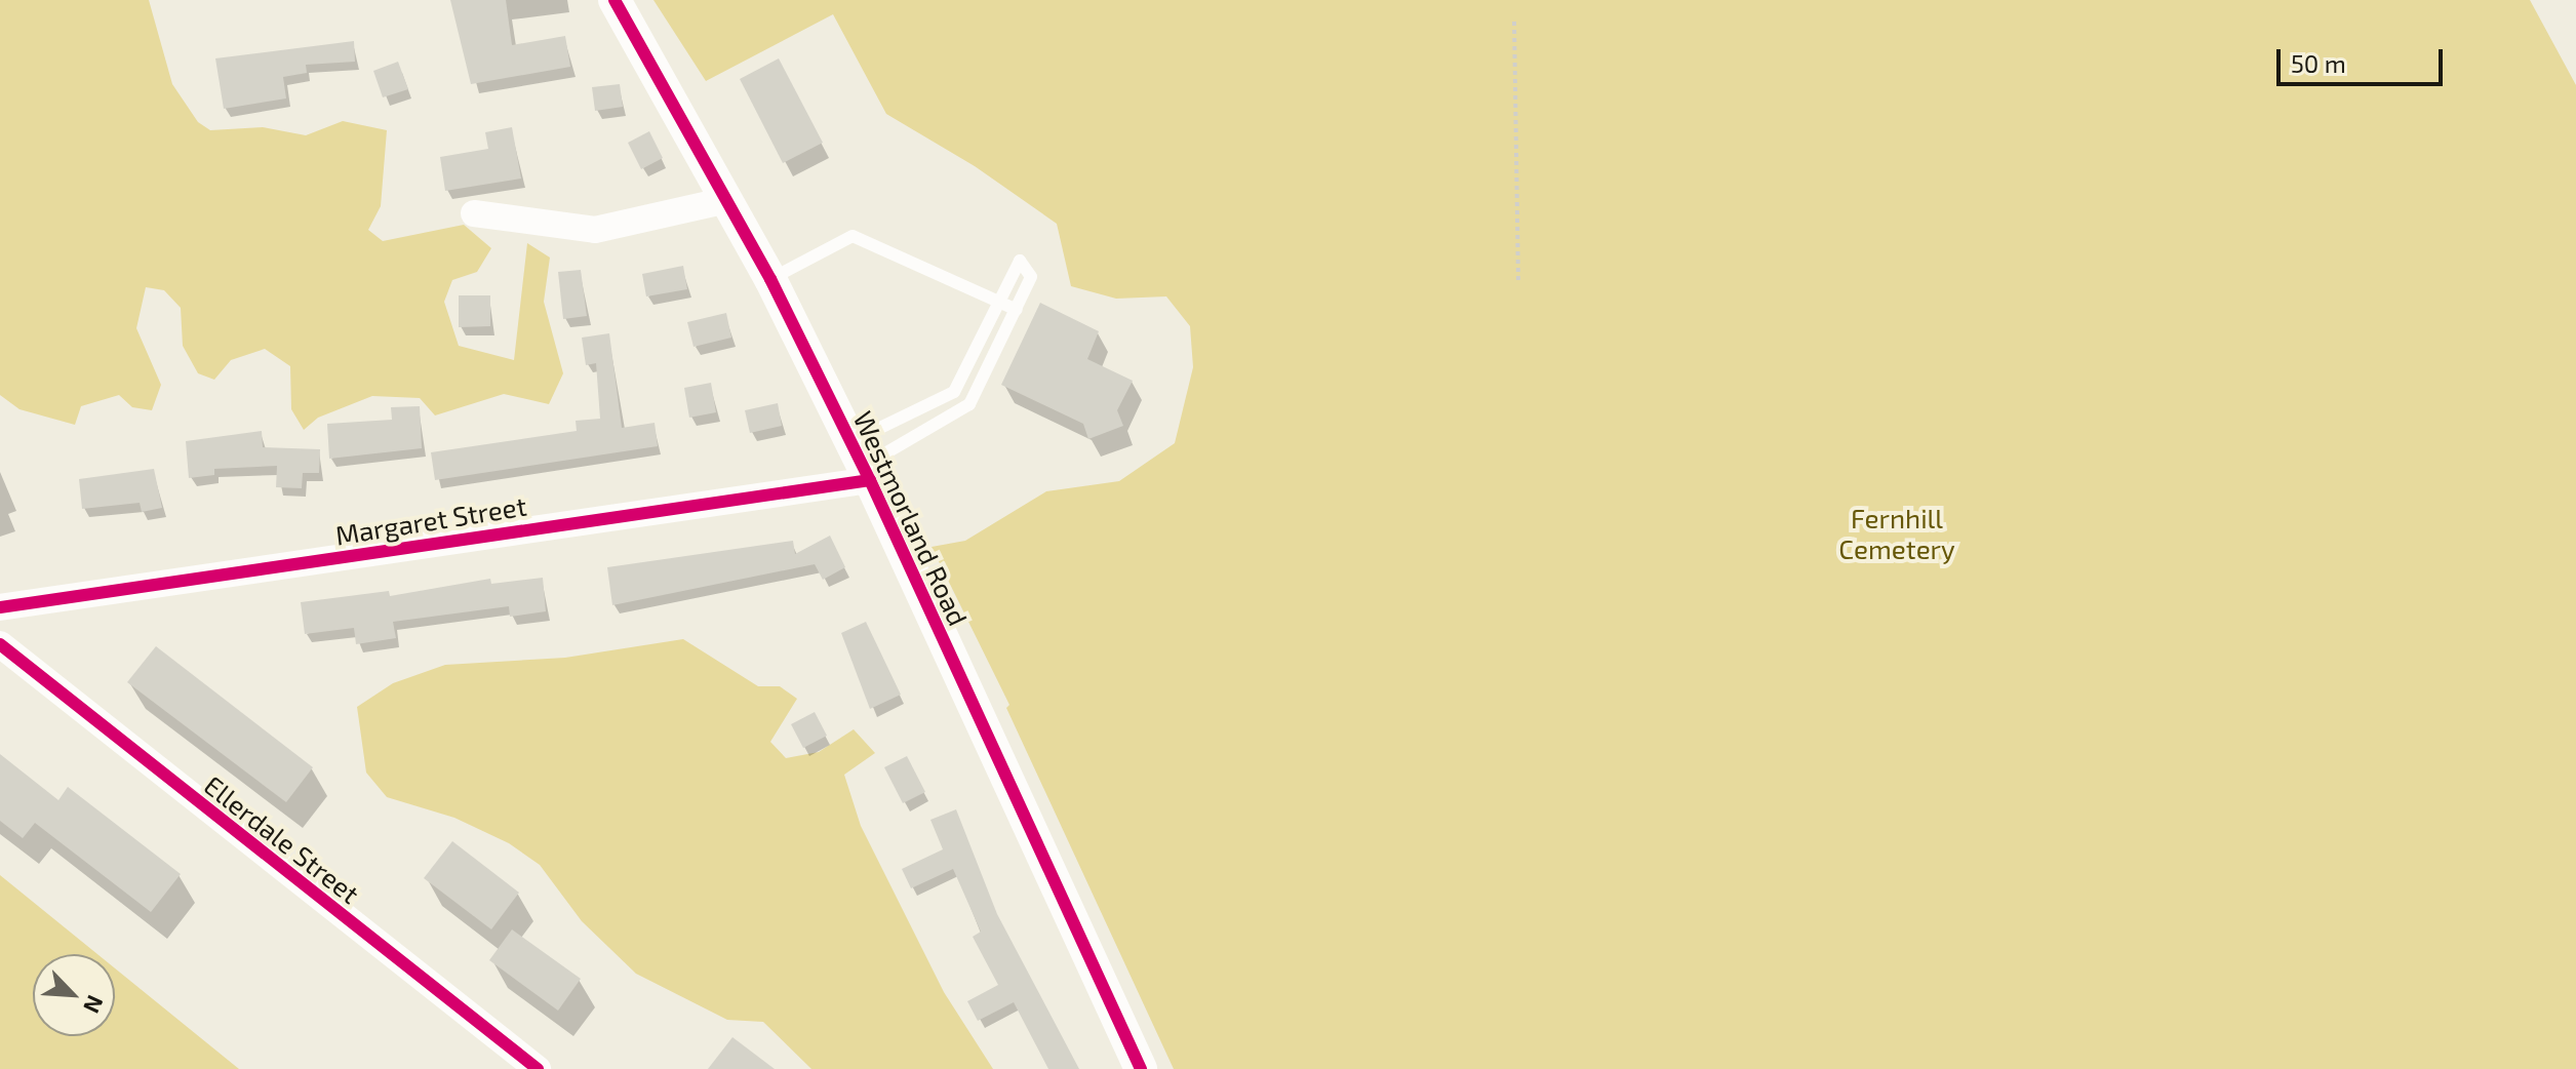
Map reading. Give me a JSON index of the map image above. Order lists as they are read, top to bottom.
{
  "streets": {
    "street": ["Westmorland Road", "Margaret Street", "Ellerdale Street"]
  },
  "crossings": [
    ["Westmorland Road", "Margaret Street"]
  ],
  "parks": ["Fernhill Cemetery"],
  "scale_bar": "50 m",
  "north": "bottom right"
}
